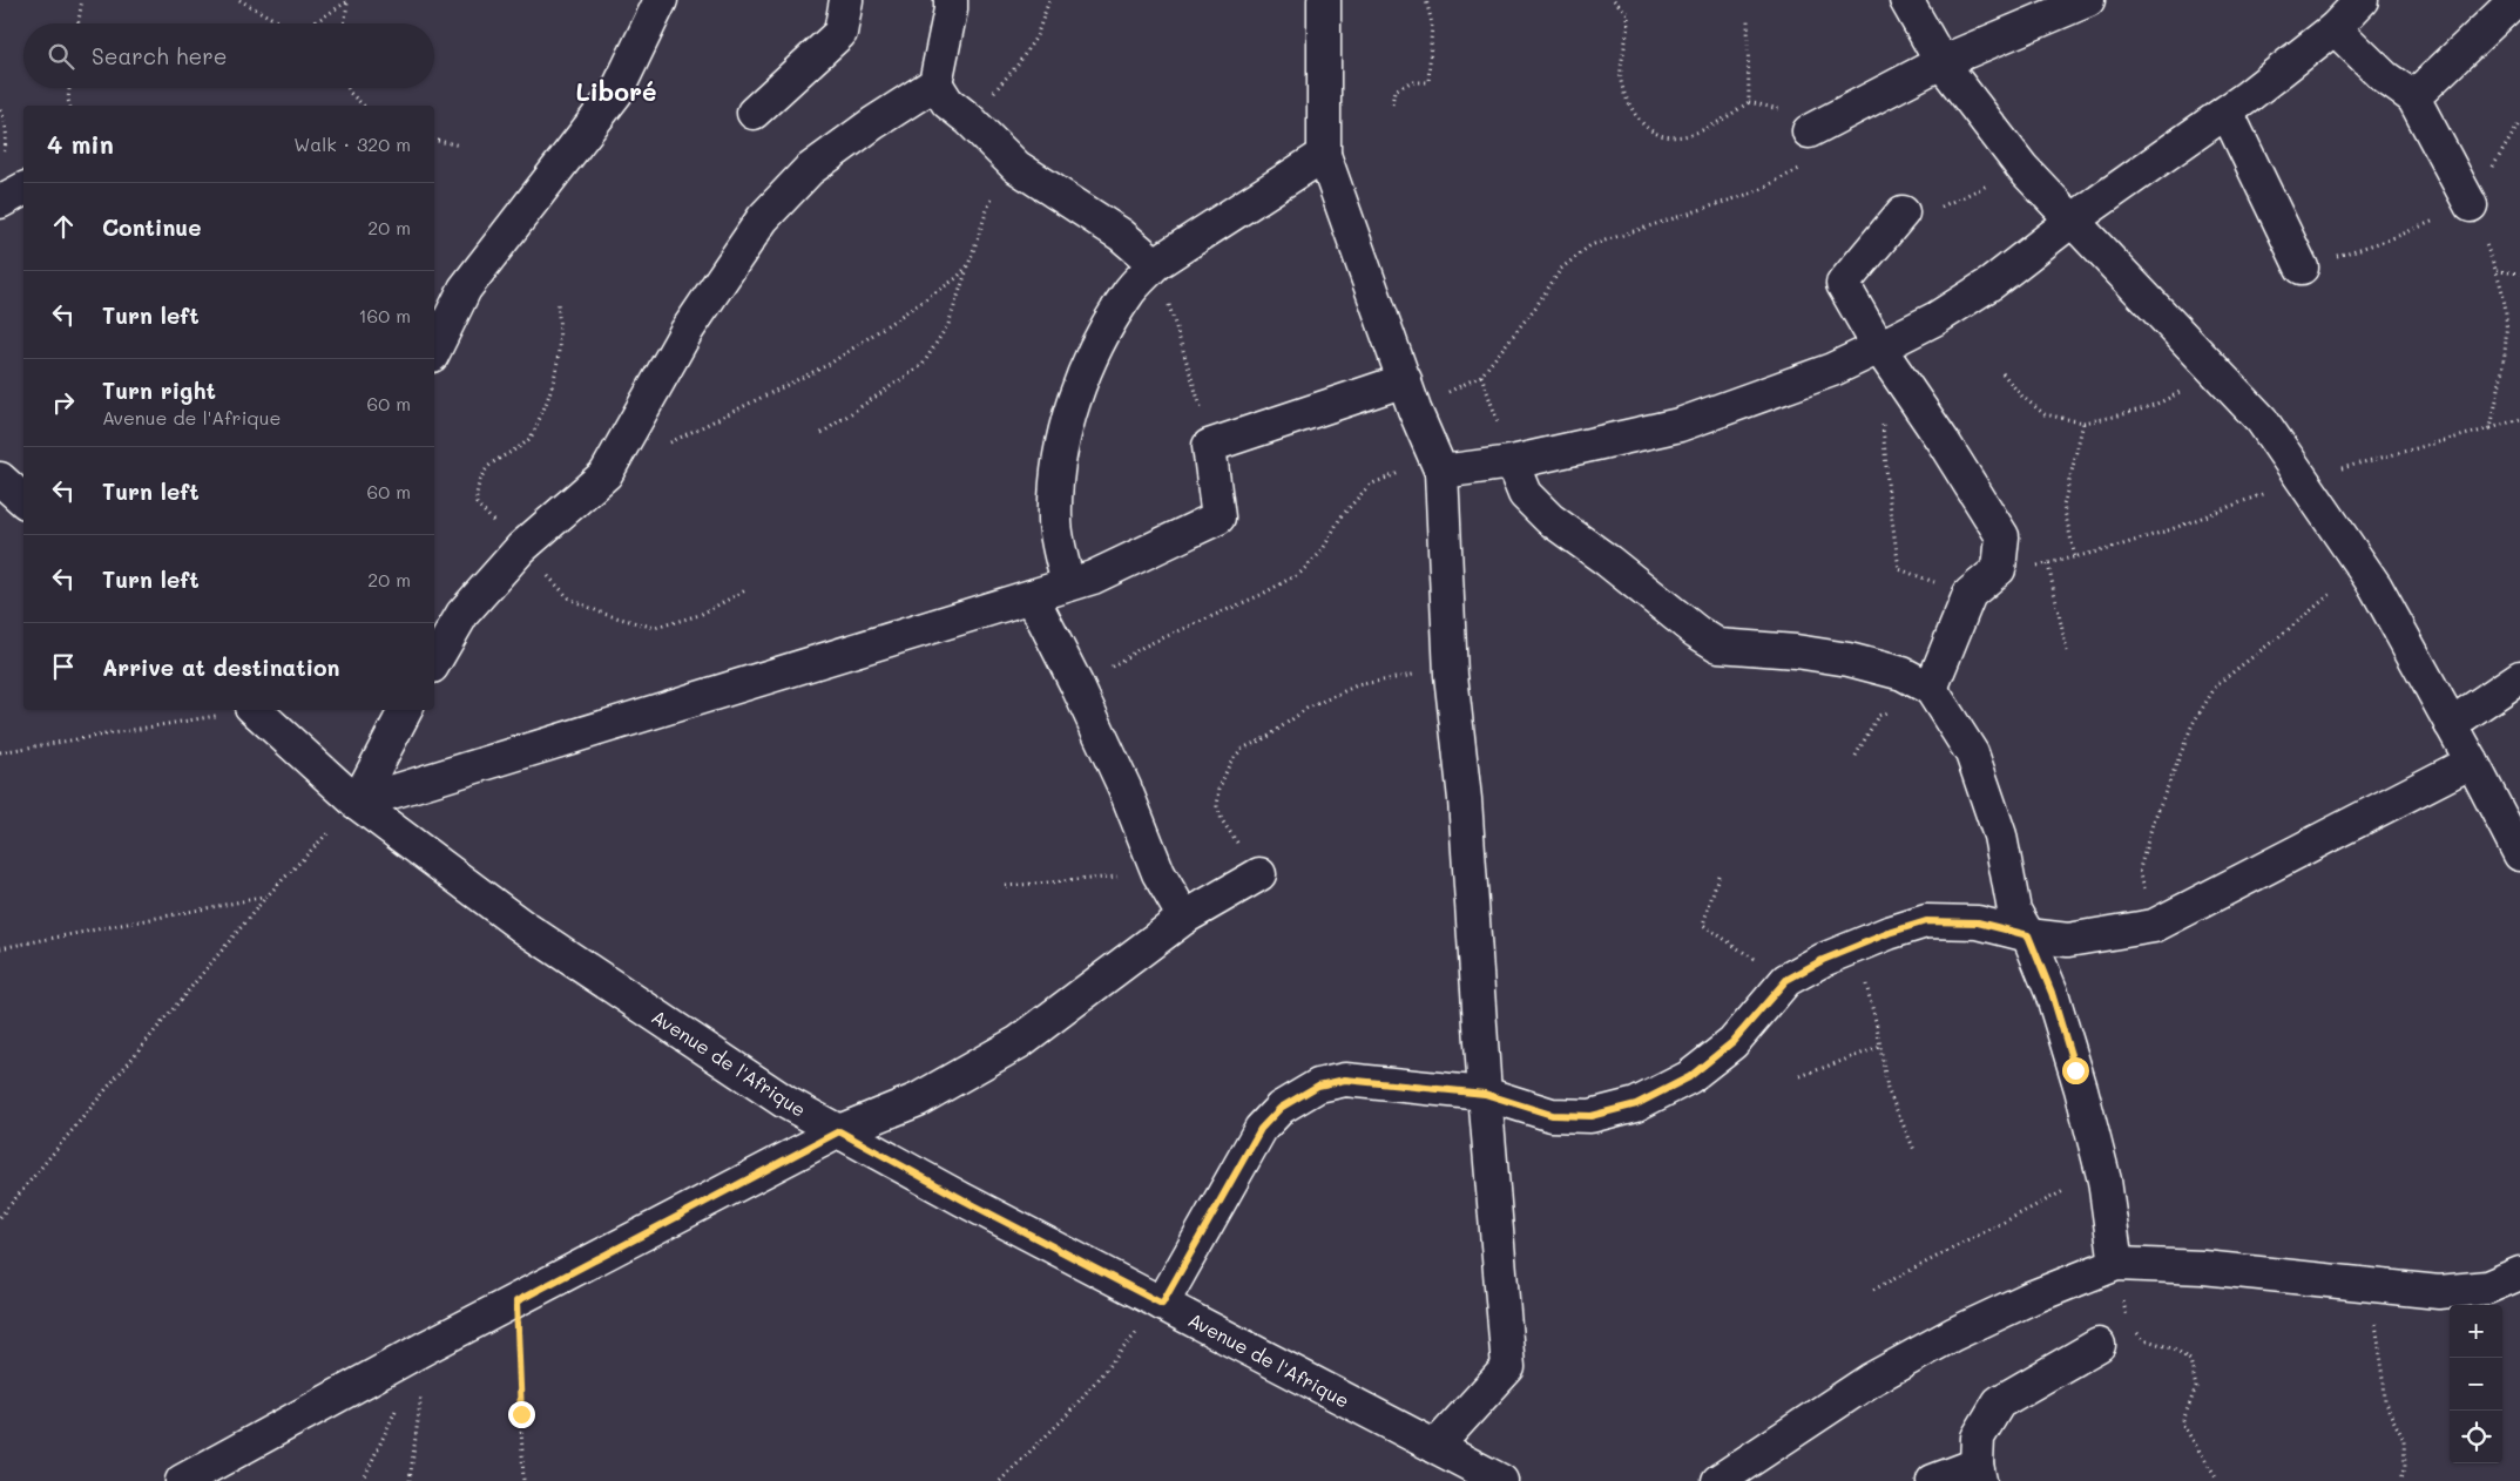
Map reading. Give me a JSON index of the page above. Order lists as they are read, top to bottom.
{
  "streets": {
    "street": ["Avenue de l'Afrique"]
  },
  "districts": ["Liboré"],
  "page": {
    "search": "Search here",
    "heading": ["4 min", "Walk · 320 m"],
    "list": [
      ["Continue", "20 m"],
      ["Turn left", "160 m"],
      ["Turn right", "Avenue de l'Afrique", "60 m"],
      ["Turn left", "60 m"],
      ["Turn left", "20 m"],
      "Arrive at destination"
    ],
    "map_buttons": ["+", "−"]
  }
}
